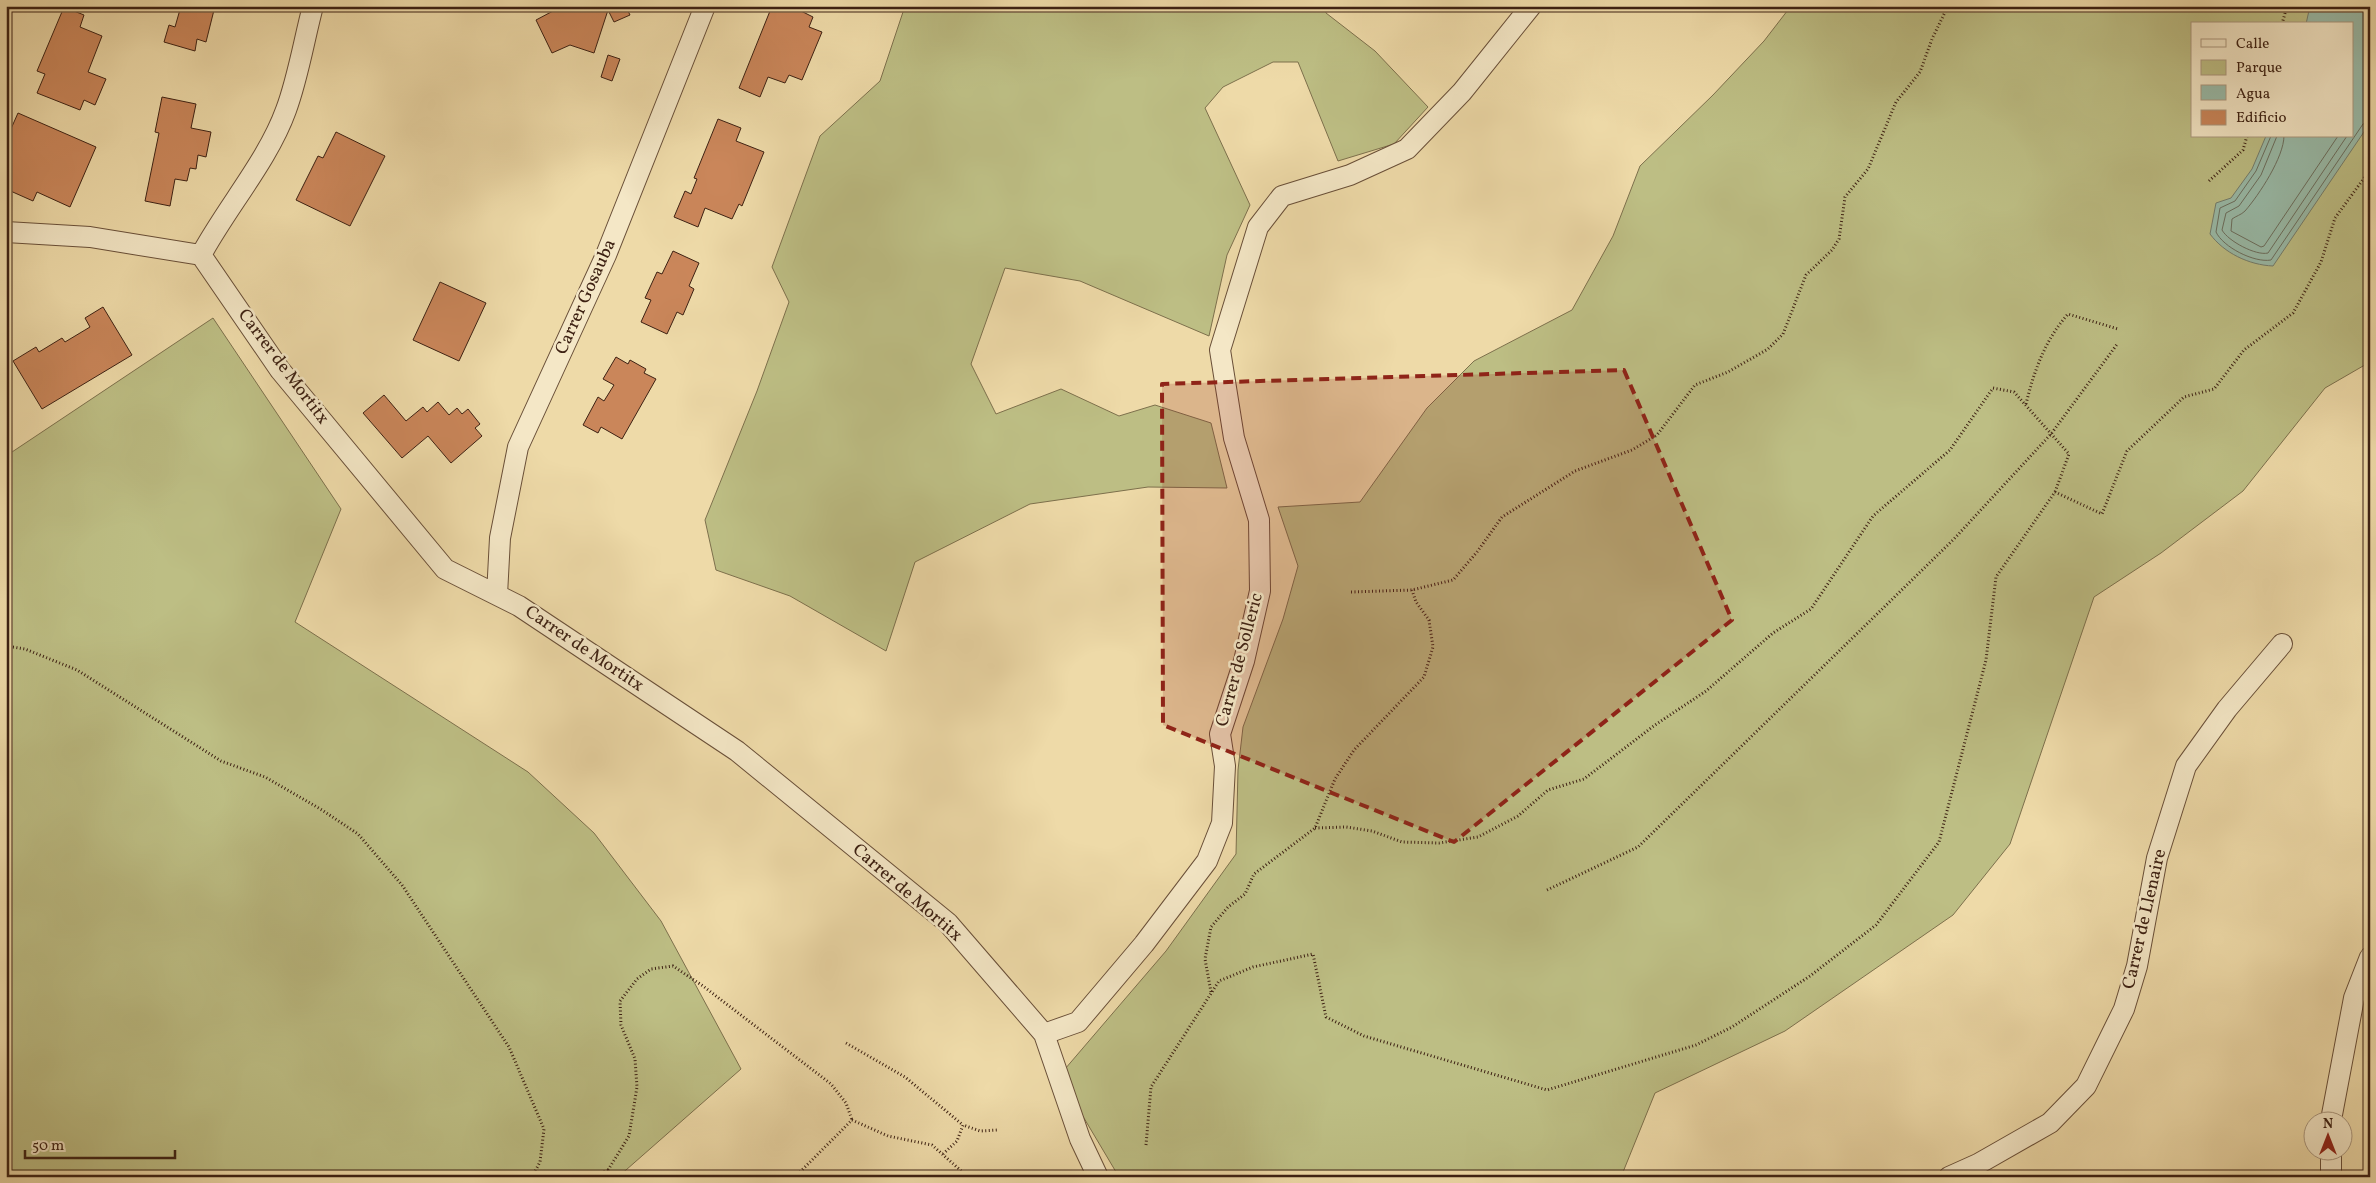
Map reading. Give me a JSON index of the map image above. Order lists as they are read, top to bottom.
{
  "streets": {
    "street": [
      "Carrer Gosauba",
      "Carrer de Mortitx",
      "Carrer de Solleric",
      "Carrer de Llenaire"
    ]
  },
  "crossings": [
    ["Carrer Gosauba", "Carrer de Mortitx"],
    ["Carrer de Mortitx", "Carrer de Solleric"]
  ],
  "legend": [
    "Calle",
    "Parque",
    "Agua",
    "Edificio"
  ],
  "scale_bar": "50 m",
  "north": "top"
}
